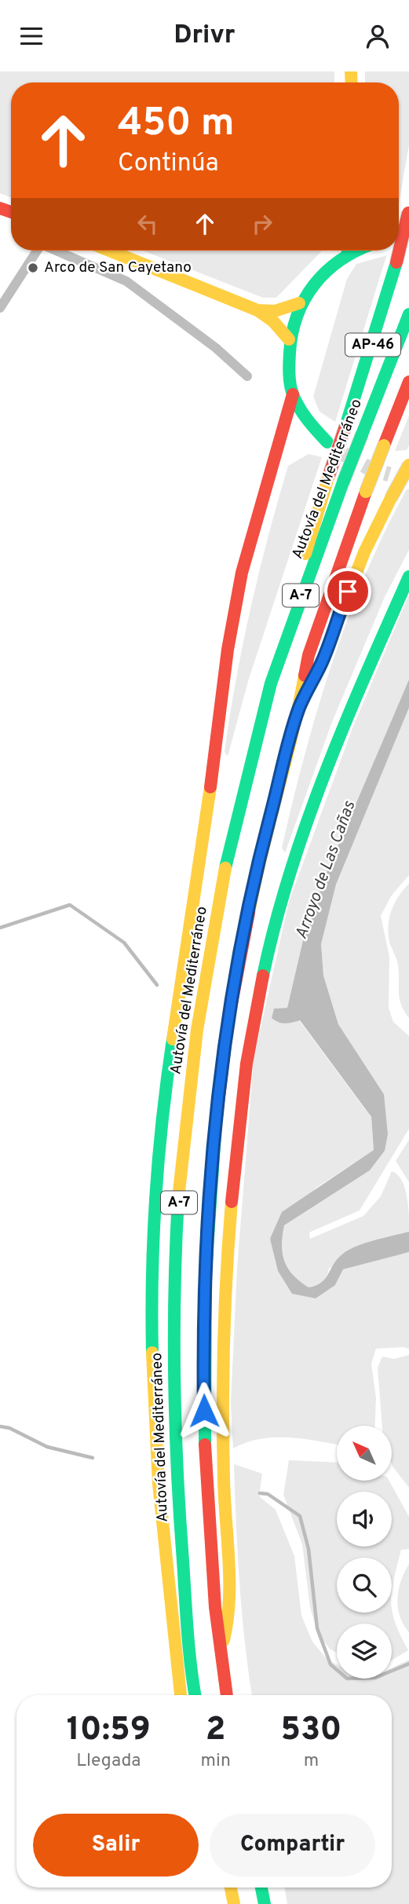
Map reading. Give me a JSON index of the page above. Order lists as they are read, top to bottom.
{
  "streets": {
    "main road": ["AP-46", "Autovía del Mediterráneo", "A-7"]
  },
  "crossings": [
    ["AP-46", "Autovía del Mediterráneo"]
  ],
  "water": ["Arroyo de Las Cañas"],
  "places": ["Arco de San Cayetano"],
  "north": "top left",
  "page": {
    "header": "Drivr",
    "turn": ["450 m", "Continúa"],
    "eta": [
      "10:59",
      "Llegada",
      "2",
      "min",
      "530",
      "m"
    ],
    "buttons": ["Salir", "Compartir"]
  }
}
